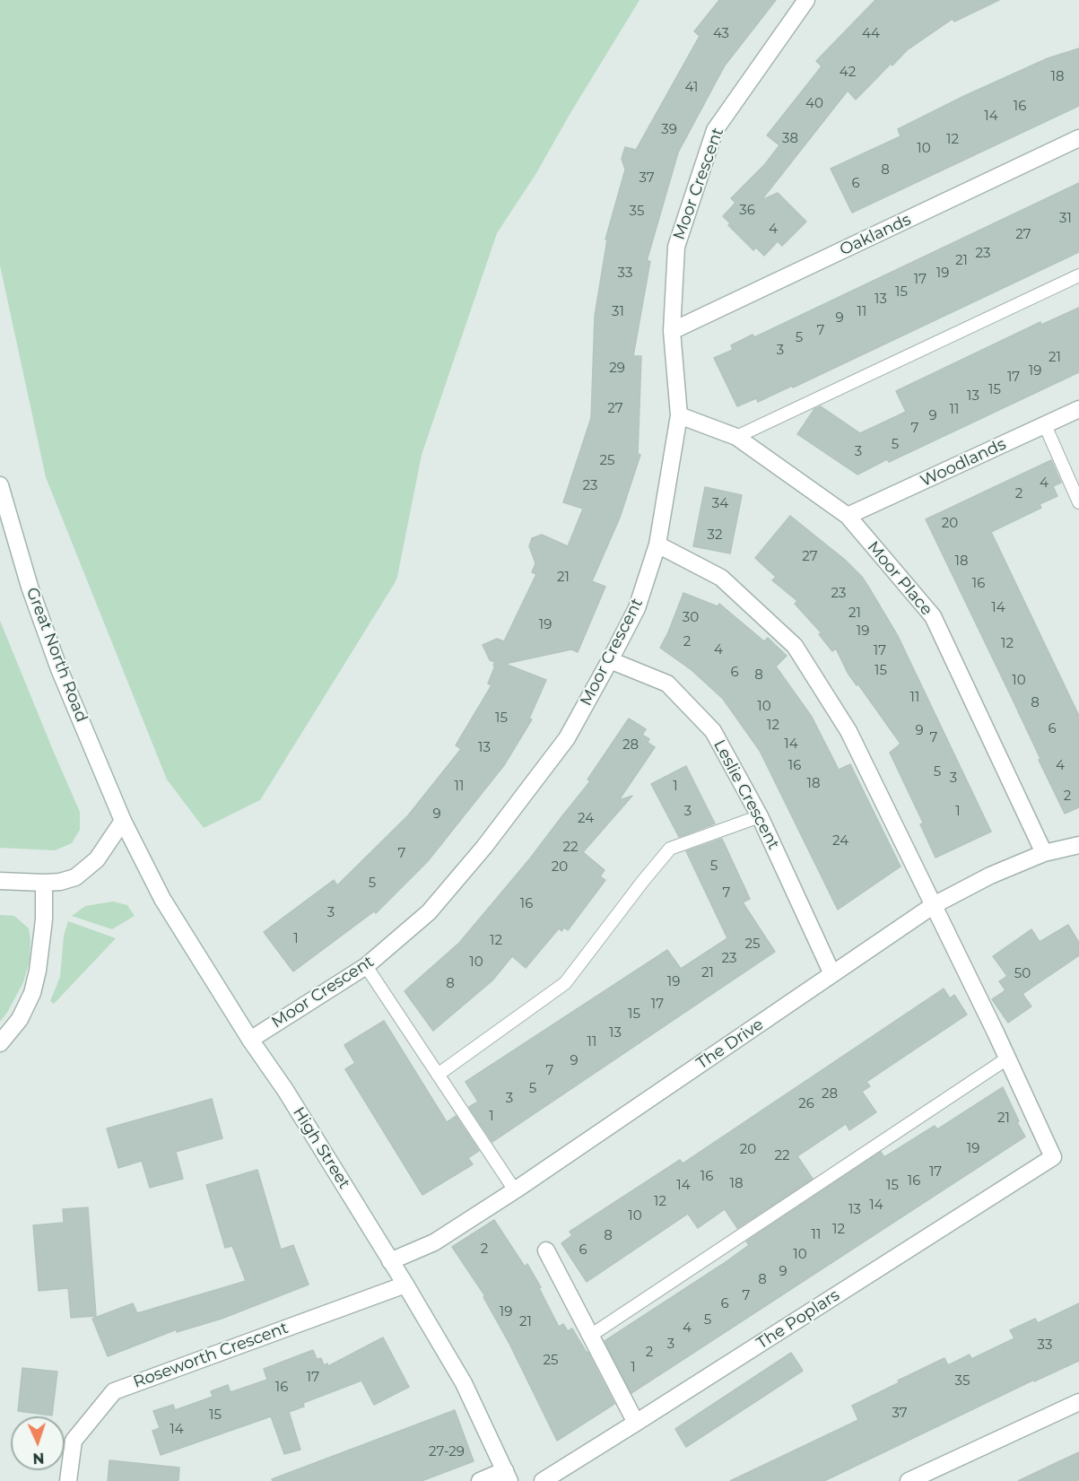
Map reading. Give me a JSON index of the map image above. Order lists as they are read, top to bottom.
{
  "streets": {
    "street": [
      "Moor Crescent",
      "Oaklands",
      "Woodlands",
      "Moor Place",
      "Great North Road",
      "Leslie Crescent",
      "The Drive",
      "High Street",
      "The Poplars",
      "Roseworth Crescent"
    ]
  },
  "crossings": [
    ["Moor Crescent", "Oaklands"],
    ["Moor Crescent", "Moor Place"],
    ["Moor Crescent", "Leslie Crescent"],
    ["Moor Crescent", "High Street"],
    ["Woodlands", "Moor Place"],
    ["Moor Place", "The Drive"],
    ["Great North Road", "High Street"],
    ["Leslie Crescent", "The Drive"],
    ["The Drive", "High Street"],
    ["High Street", "Roseworth Crescent"]
  ],
  "house_numbers": [
    "43",
    "44",
    "42",
    "18",
    "41",
    "40",
    "16",
    "14",
    "39",
    "38",
    "12",
    "10",
    "8",
    "37",
    "6",
    "36",
    "35",
    "31",
    "4",
    "27",
    "23",
    "21",
    "33",
    "19",
    "17",
    "15",
    "13",
    "31",
    "11",
    "9",
    "7",
    "5",
    "3",
    "21",
    "29",
    "19",
    "17",
    "15",
    "13",
    "27",
    "11",
    "9",
    "7",
    "5",
    "3",
    "25",
    "4",
    "23",
    "2",
    "34",
    "20",
    "32",
    "27",
    "18",
    "21",
    "16",
    "23",
    "14",
    "21",
    "30",
    "19",
    "19",
    "2",
    "12",
    "4",
    "17",
    "15",
    "6",
    "8",
    "10",
    "11",
    "8",
    "10",
    "15",
    "12",
    "6",
    "9",
    "7",
    "14",
    "28",
    "13",
    "16",
    "4",
    "5",
    "3",
    "18",
    "11",
    "1",
    "2",
    "3",
    "1",
    "9",
    "24",
    "24",
    "22",
    "7",
    "5",
    "20",
    "5",
    "7",
    "16",
    "3",
    "1",
    "12",
    "25",
    "23",
    "10",
    "21",
    "50",
    "19",
    "8",
    "17",
    "15",
    "13",
    "11",
    "9",
    "7",
    "5",
    "28",
    "3",
    "26",
    "1",
    "21",
    "19",
    "20",
    "22",
    "17",
    "16",
    "16",
    "18",
    "14",
    "15",
    "12",
    "14",
    "13",
    "10",
    "12",
    "11",
    "8",
    "2",
    "6",
    "10",
    "9",
    "8",
    "7",
    "6",
    "19",
    "5",
    "21",
    "4",
    "3",
    "33",
    "2",
    "25",
    "1",
    "17",
    "35",
    "16",
    "37",
    "15",
    "14",
    "27-29"
  ],
  "north": "bottom"
}
